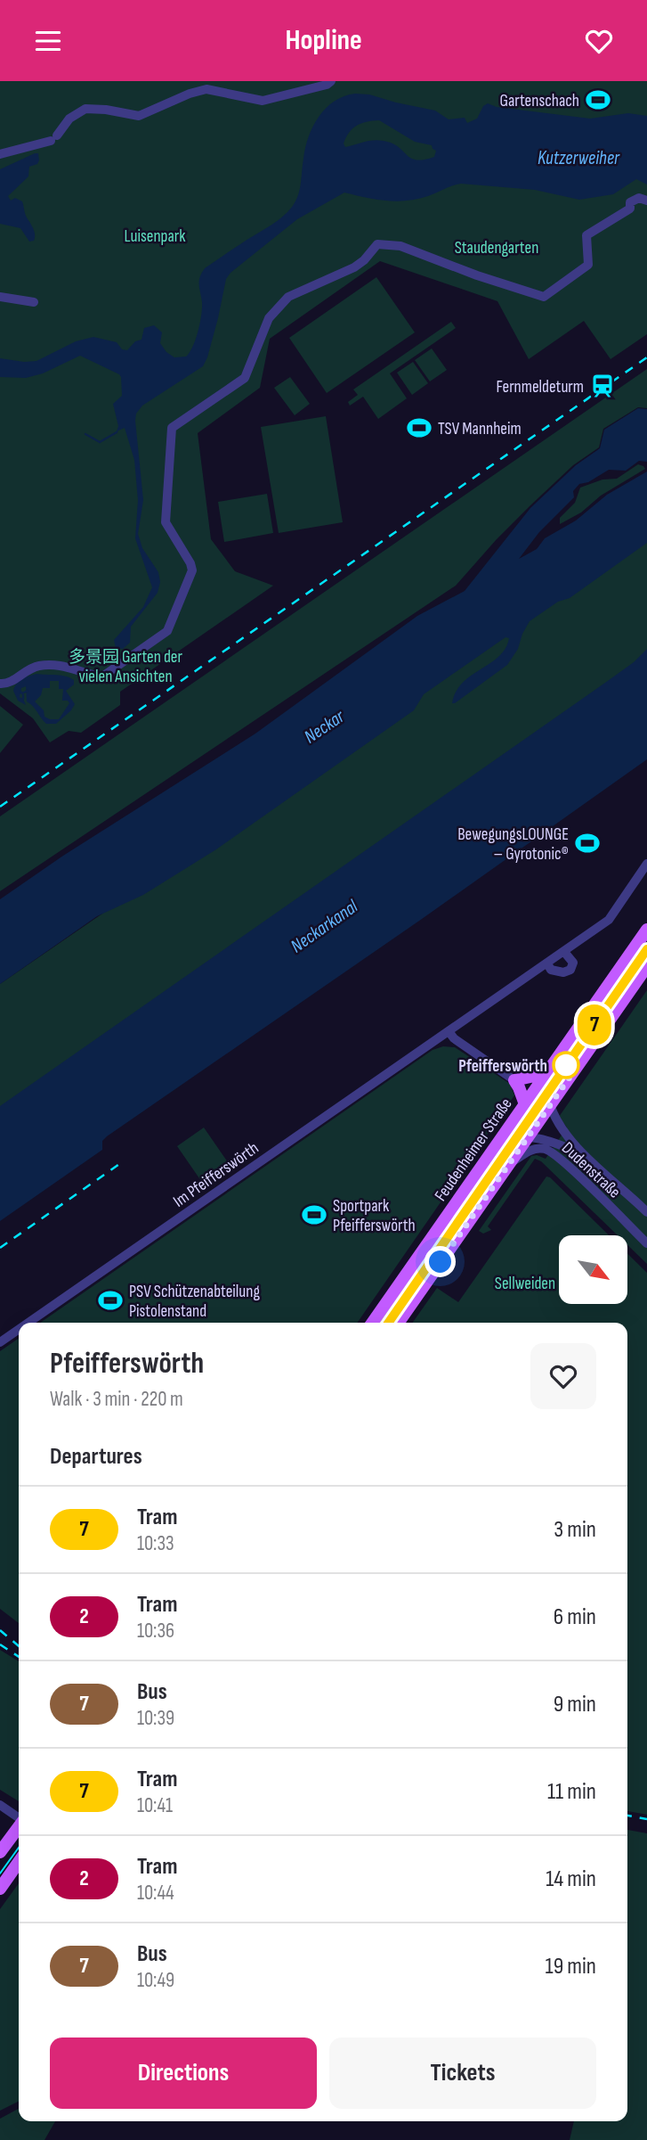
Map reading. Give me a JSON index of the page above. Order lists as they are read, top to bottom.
{
  "streets": {
    "main road": ["Feudenheimer Straße"],
    "street": ["Dudenstraße", "Im Pfeifferswörth"]
  },
  "water": ["Kutzerweiher", "Neckar", "Neckarkanal"],
  "parks": [
    "Luisenpark",
    "Staudengarten",
    "多景园 Garten der vielen Ansichten",
    "Sellweiden"
  ],
  "places": {
    "sports": [
      "Gartenschach",
      "TSV Mannheim",
      "BewegungsLOUNGE – Gyrotonic®",
      "Sportpark Pfeifferswörth",
      "PSV Schützenabteilung Pistolenstand"
    ],
    "station": ["Fernmeldeturm"],
    "other": ["Pfeifferswörth"]
  },
  "lines": ["tram line 7"],
  "north": "bottom right",
  "page": {
    "header": "Hopline",
    "on_map": "7",
    "heading": [
      ["Pfeifferswörth", "Walk · 3 min · 220 m"],
      "Departures"
    ],
    "list": [
      {
        "mark": "7",
        "name": "Tram",
        "note": "10:33",
        "value": "3 min"
      },
      {
        "mark": "2",
        "name": "Tram",
        "note": "10:36",
        "value": "6 min"
      },
      {
        "mark": "7",
        "name": "Bus",
        "note": "10:39",
        "value": "9 min"
      },
      {
        "mark": "7",
        "name": "Tram",
        "note": "10:41",
        "value": "11 min"
      },
      {
        "mark": "2",
        "name": "Tram",
        "note": "10:44",
        "value": "14 min"
      },
      {
        "mark": "7",
        "name": "Bus",
        "note": "10:49",
        "value": "19 min"
      }
    ],
    "buttons": ["Directions", "Tickets"]
  }
}
